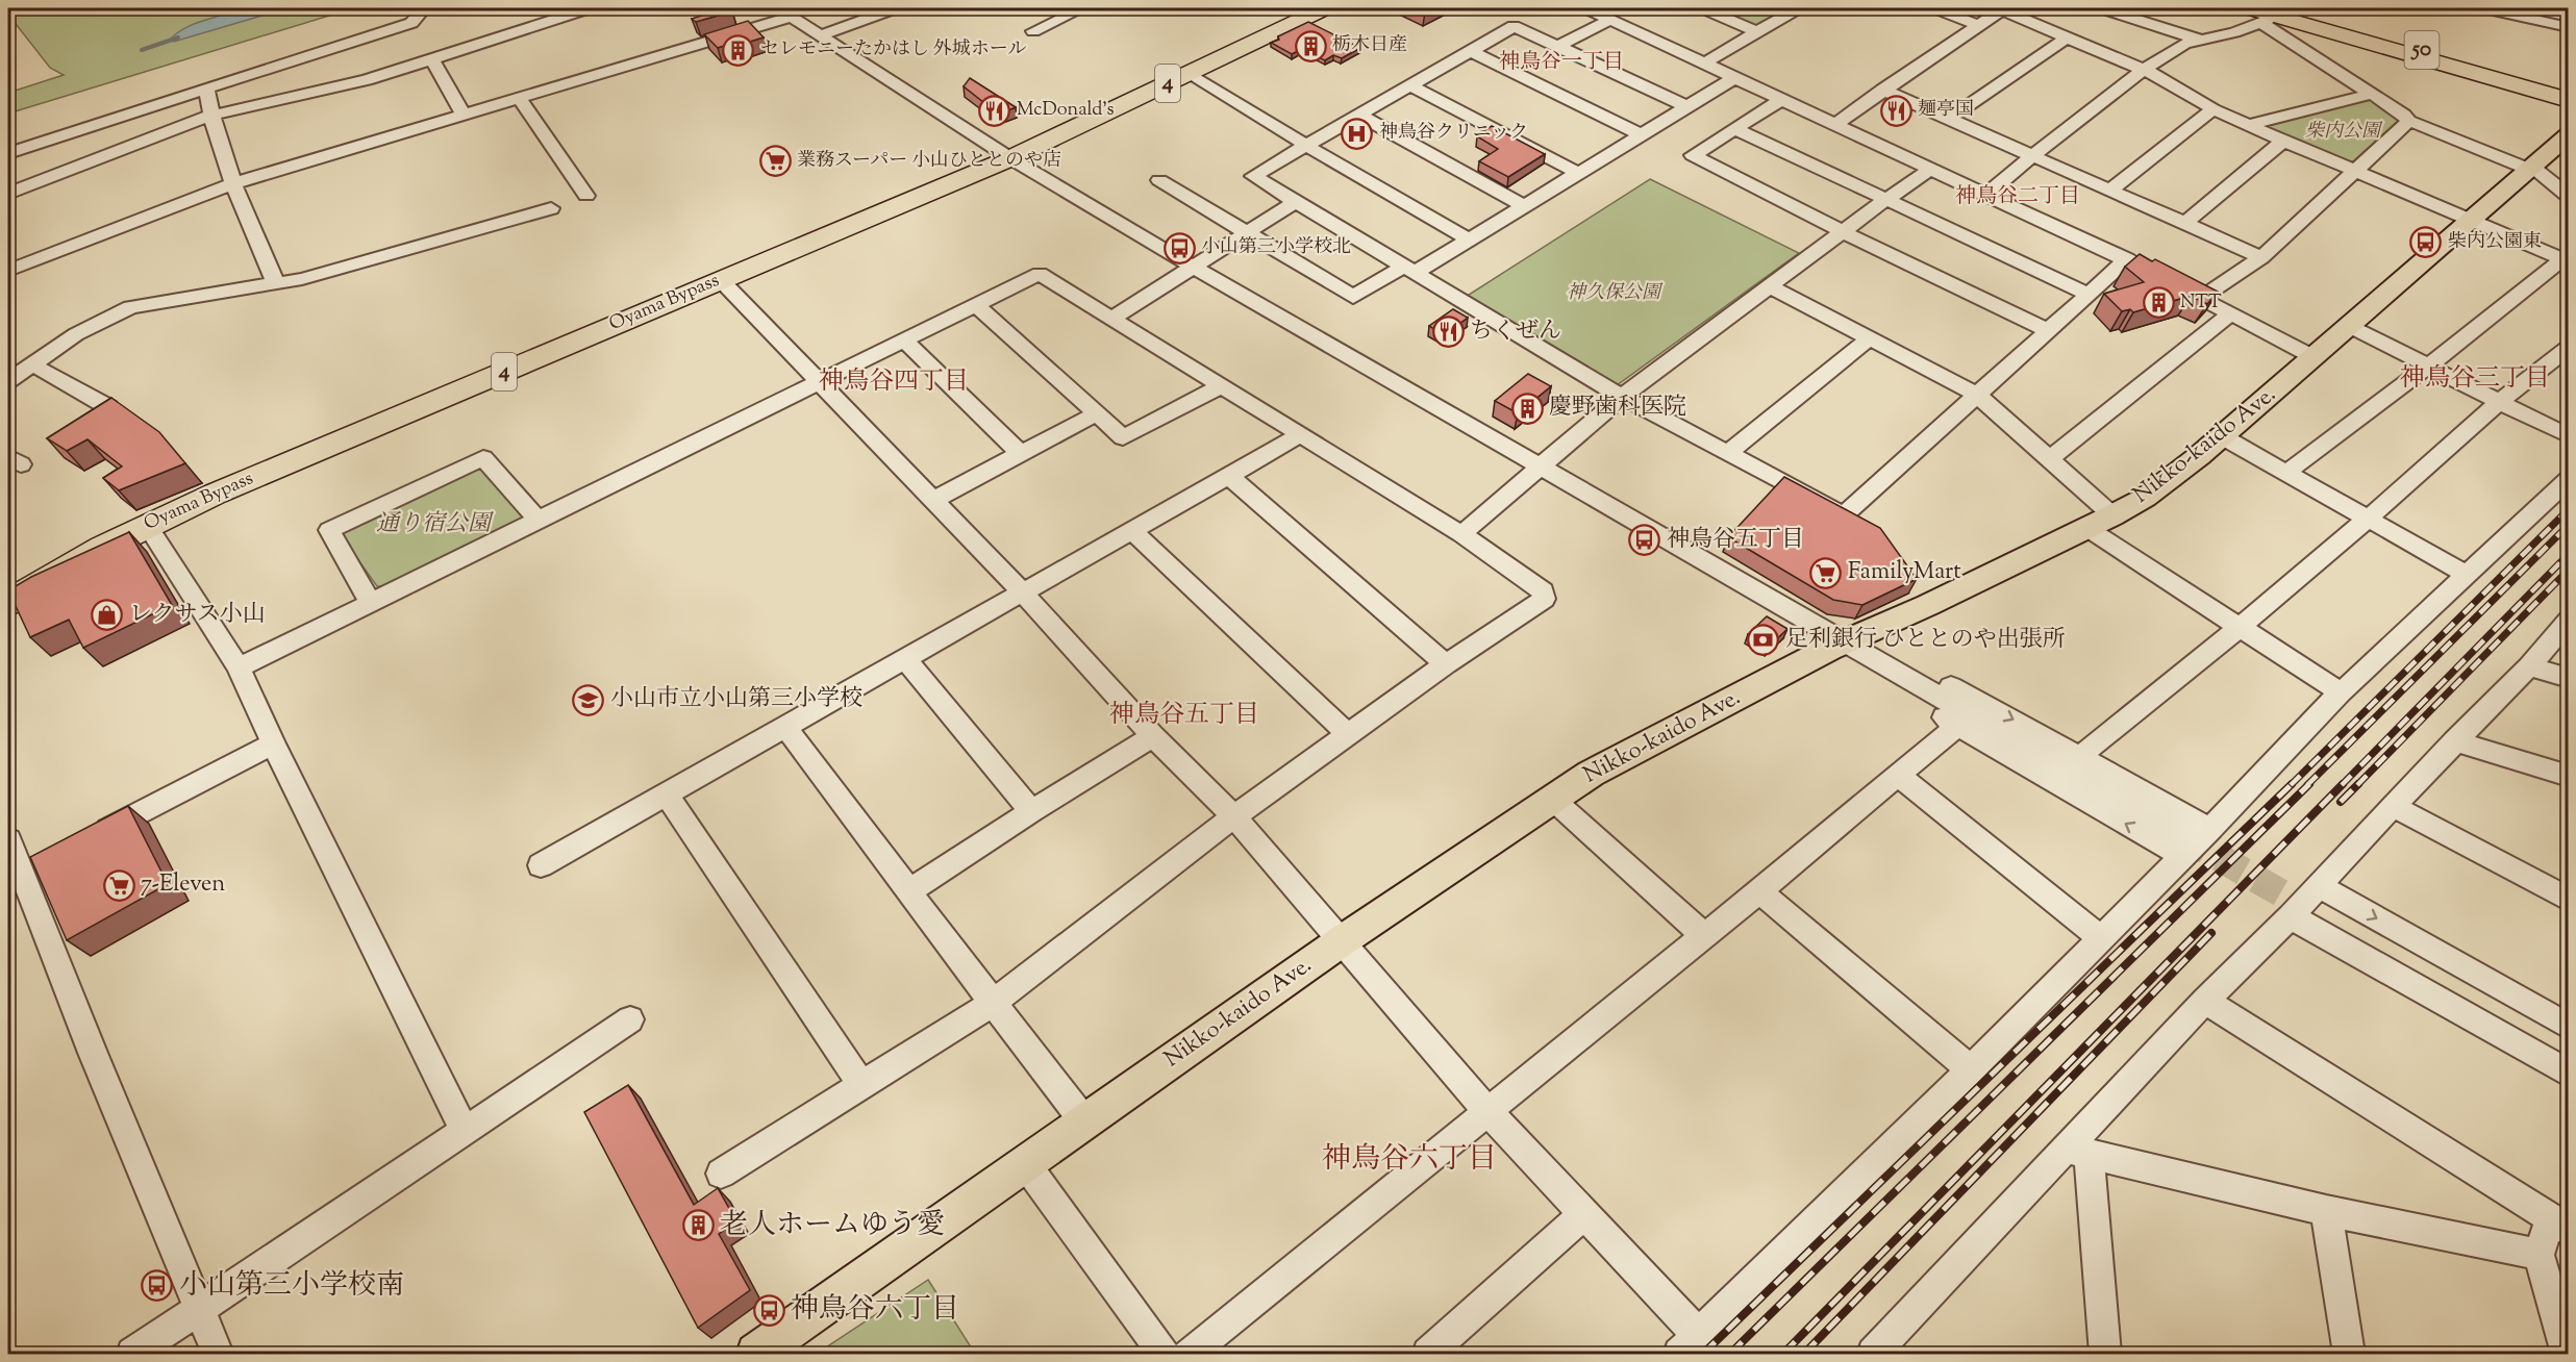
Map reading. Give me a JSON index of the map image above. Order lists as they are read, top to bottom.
{
  "streets": {
    "highway": ["50", "4", "Oyama Bypass"],
    "main road": ["Nikko-kaido Ave."]
  },
  "districts": [
    "神鳥谷一丁目",
    "神鳥谷二丁目",
    "神鳥谷三丁目",
    "神鳥谷四丁目",
    "神鳥谷五丁目",
    "神鳥谷六丁目"
  ],
  "parks": ["柴内公園", "神久保公園", "通り宿公園"],
  "places": {
    "building": [
      "栃木日産",
      "セレモニーたかはし 外城ホール",
      "NTT",
      "慶野歯科医院",
      "老人ホームゆう愛"
    ],
    "restaurant": ["McDonald's", "麺亭国", "ちくぜん"],
    "hospital": ["神鳥谷クリニック"],
    "supermarket": ["業務スーパー 小山ひととのや店", "FamilyMart", "7-Eleven"],
    "bus stop": [
      "柴内公園東",
      "小山第三小学校北",
      "神鳥谷五丁目",
      "小山第三小学校南",
      "神鳥谷六丁目"
    ],
    "shop": ["レクサス小山"],
    "bank": ["足利銀行 ひととのや出張所"],
    "school or university": ["小山市立小山第三小学校"]
  }
}
